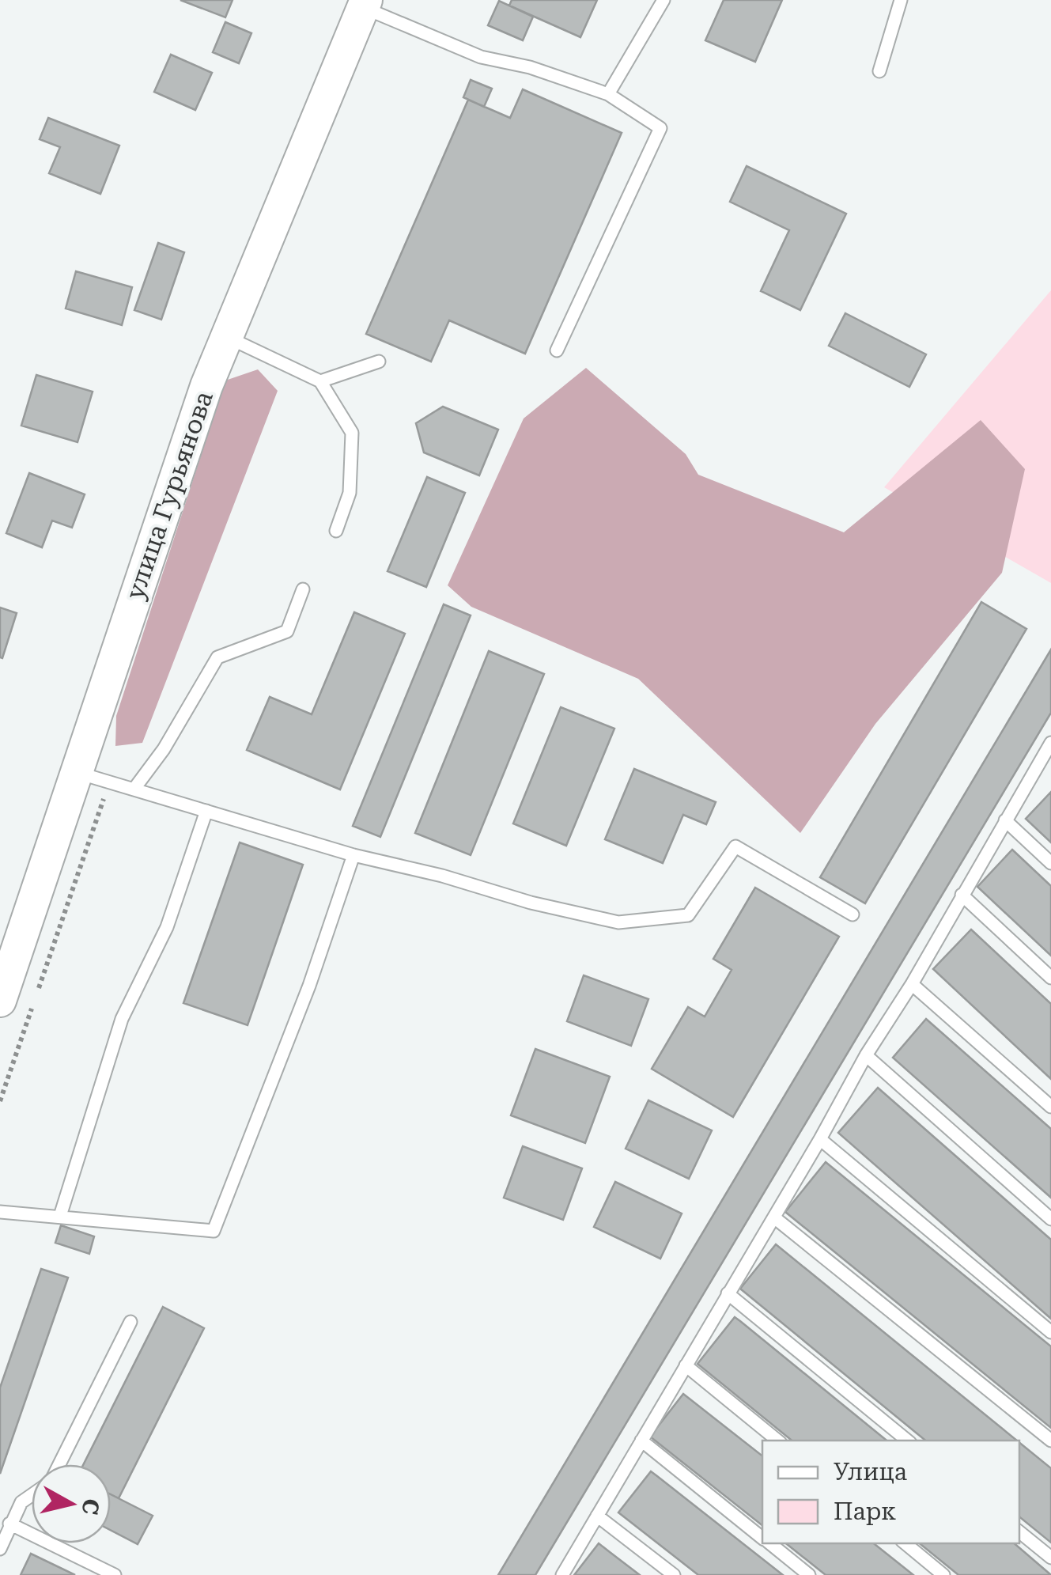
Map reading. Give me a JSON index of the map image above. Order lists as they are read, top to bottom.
{
  "streets": {
    "street": ["улица Гурьянова"]
  },
  "legend": ["Улица", "Парк"],
  "north": "right"
}
